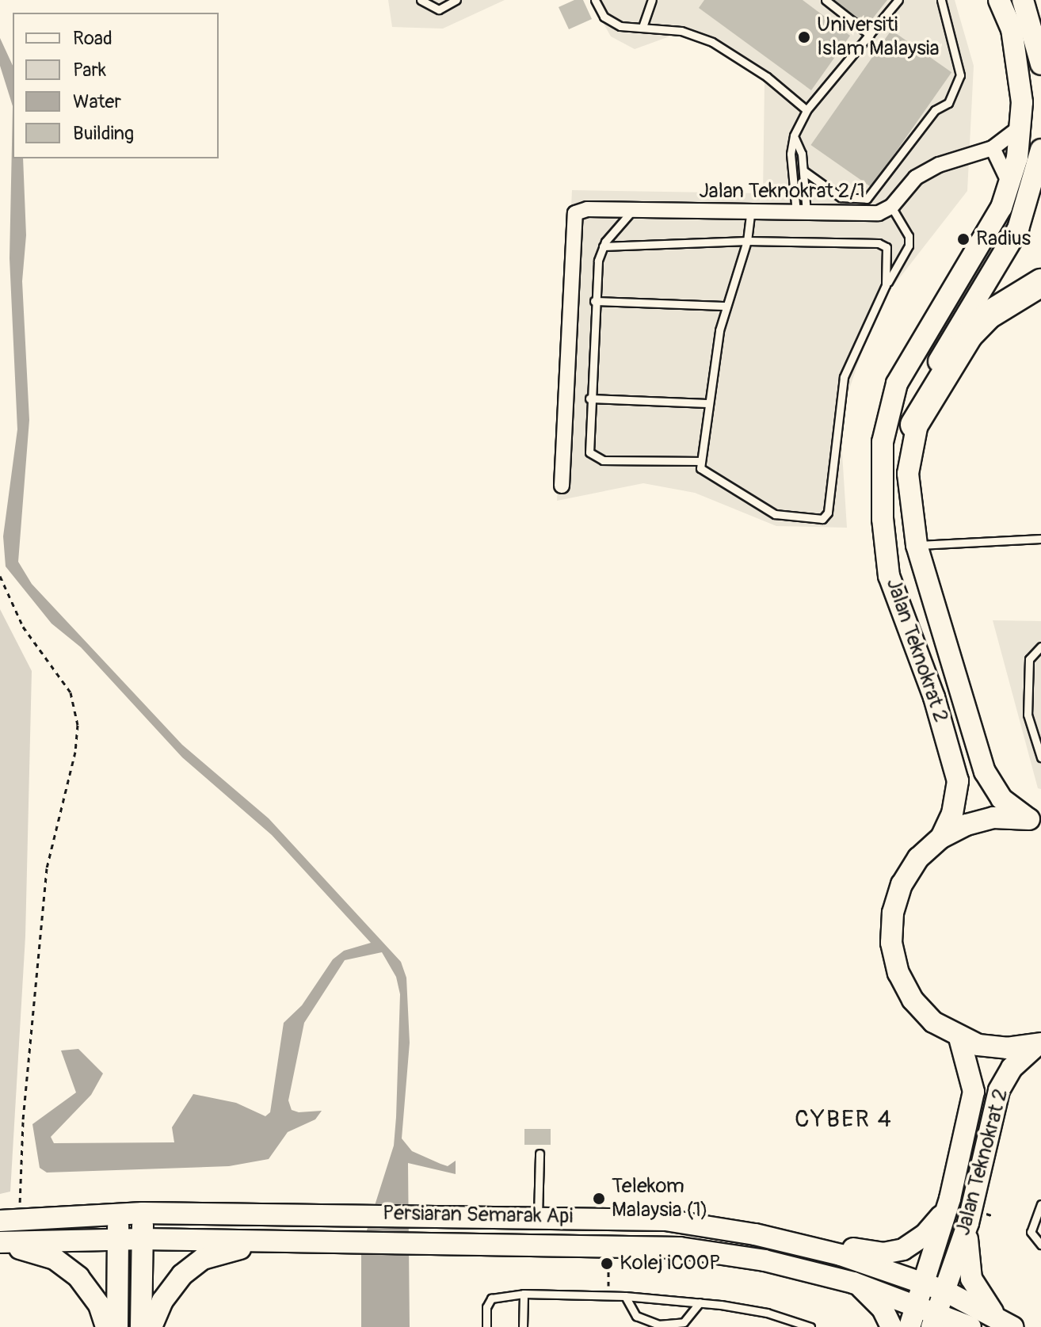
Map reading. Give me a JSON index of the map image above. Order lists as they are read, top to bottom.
{
  "streets": {
    "main road": ["Jalan Teknokrat 2", "Persiaran Semarak Api"],
    "street": ["Jalan Teknokrat 2/1"]
  },
  "crossings": [
    ["Jalan Teknokrat 2/1", "Jalan Teknokrat 2"],
    ["Jalan Teknokrat 2", "Persiaran Semarak Api"]
  ],
  "districts": ["CYBER 4"],
  "places": [
    "Universiti Islam Malaysia",
    "Radius",
    "Telekom Malaysia (1)",
    "Kolej iCOOP"
  ],
  "legend": [
    "Road",
    "Park",
    "Water",
    "Building"
  ]
}
